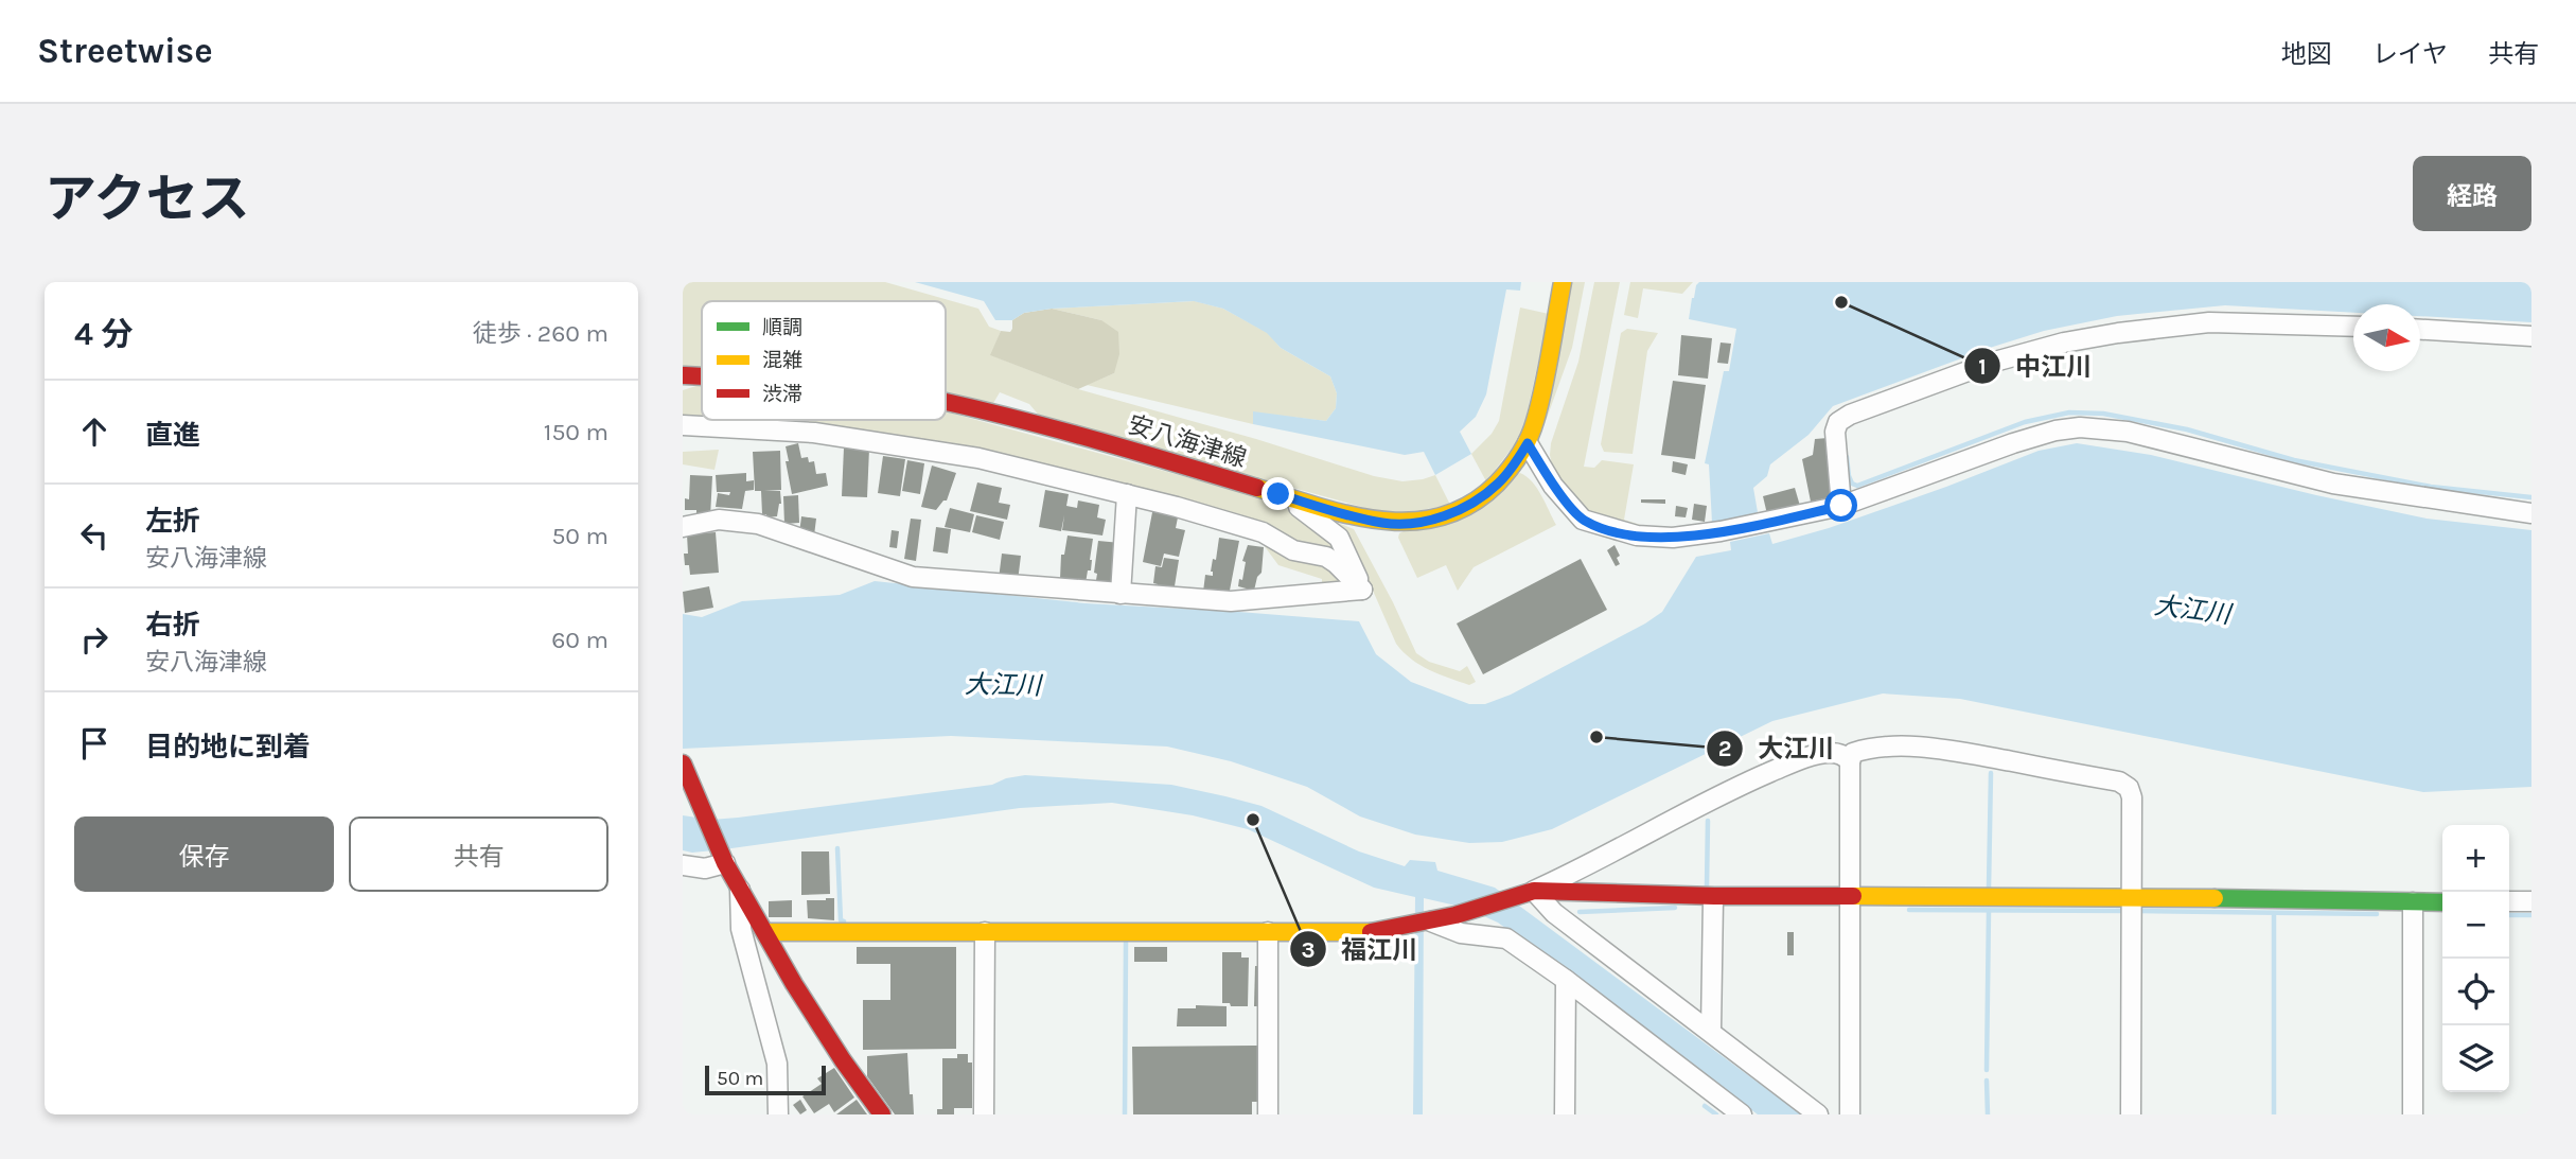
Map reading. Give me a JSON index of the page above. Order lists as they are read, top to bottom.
{
  "streets": {
    "street": ["安八海津線"]
  },
  "water": ["大江川"],
  "places": ["中江川", "大江川", "福江川"],
  "legend": ["順調", "混雑", "渋滞"],
  "scale_bar": "50 m",
  "north": "right",
  "page": {
    "header": "Streetwise",
    "nav": ["地図", "レイヤ", "共有"],
    "title": "アクセス",
    "buttons": [
      "経路",
      ["保存", "共有"]
    ],
    "heading": ["4 分", "徒歩 · 260 m"],
    "list": [
      ["直進", "150 m"],
      ["左折", "安八海津線", "50 m"],
      ["右折", "安八海津線", "60 m"],
      "目的地に到着"
    ],
    "map_buttons": ["+", "−"],
    "scale": "50 m"
  }
}
